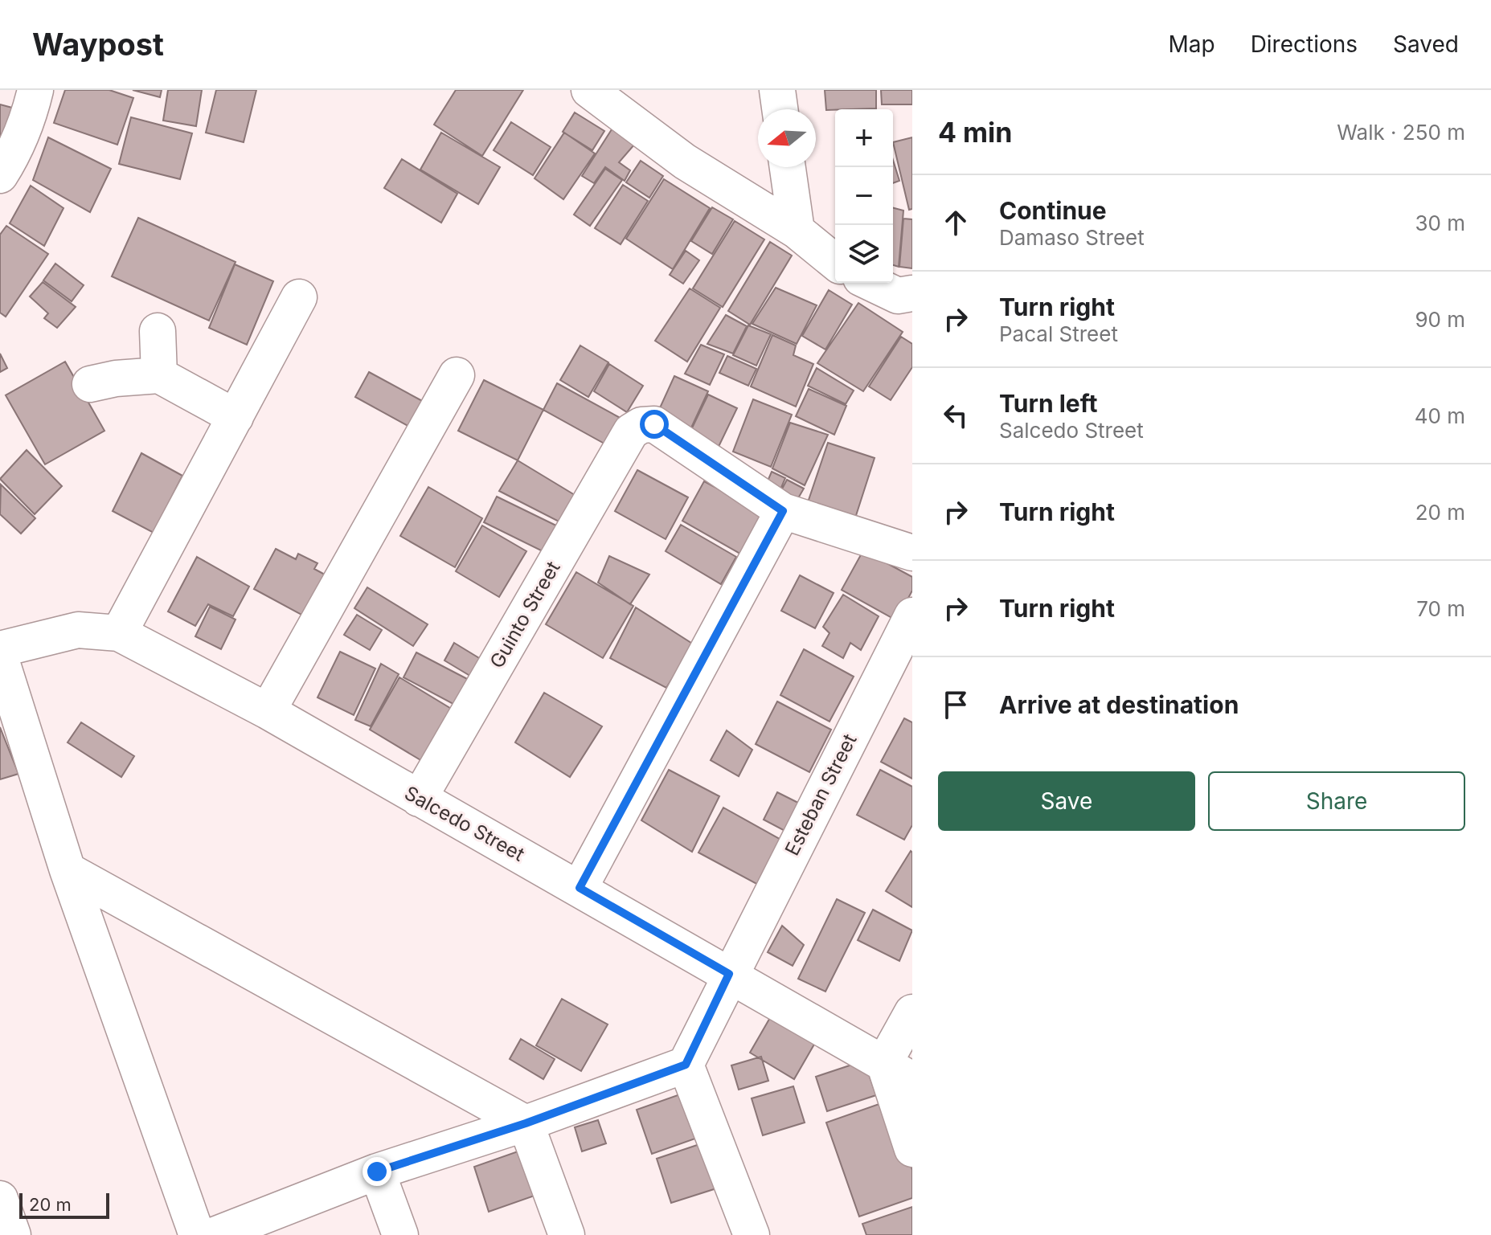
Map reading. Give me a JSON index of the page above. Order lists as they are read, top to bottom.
{
  "streets": {
    "street": ["Guinto Street", "Esteban Street", "Salcedo Street"]
  },
  "crossings": [
    ["Guinto Street", "Salcedo Street"],
    ["Esteban Street", "Salcedo Street"]
  ],
  "scale_bar": "20 m",
  "north": "left",
  "page": {
    "header": "Waypost",
    "nav": ["Map", "Directions", "Saved"],
    "heading": ["4 min", "Walk · 250 m"],
    "map_buttons": ["+", "−"],
    "list": [
      ["Continue", "Damaso Street", "30 m"],
      ["Turn right", "Pacal Street", "90 m"],
      ["Turn left", "Salcedo Street", "40 m"],
      ["Turn right", "20 m"],
      ["Turn right", "70 m"],
      "Arrive at destination"
    ],
    "buttons": ["Save", "Share"],
    "scale": "20 m"
  }
}
